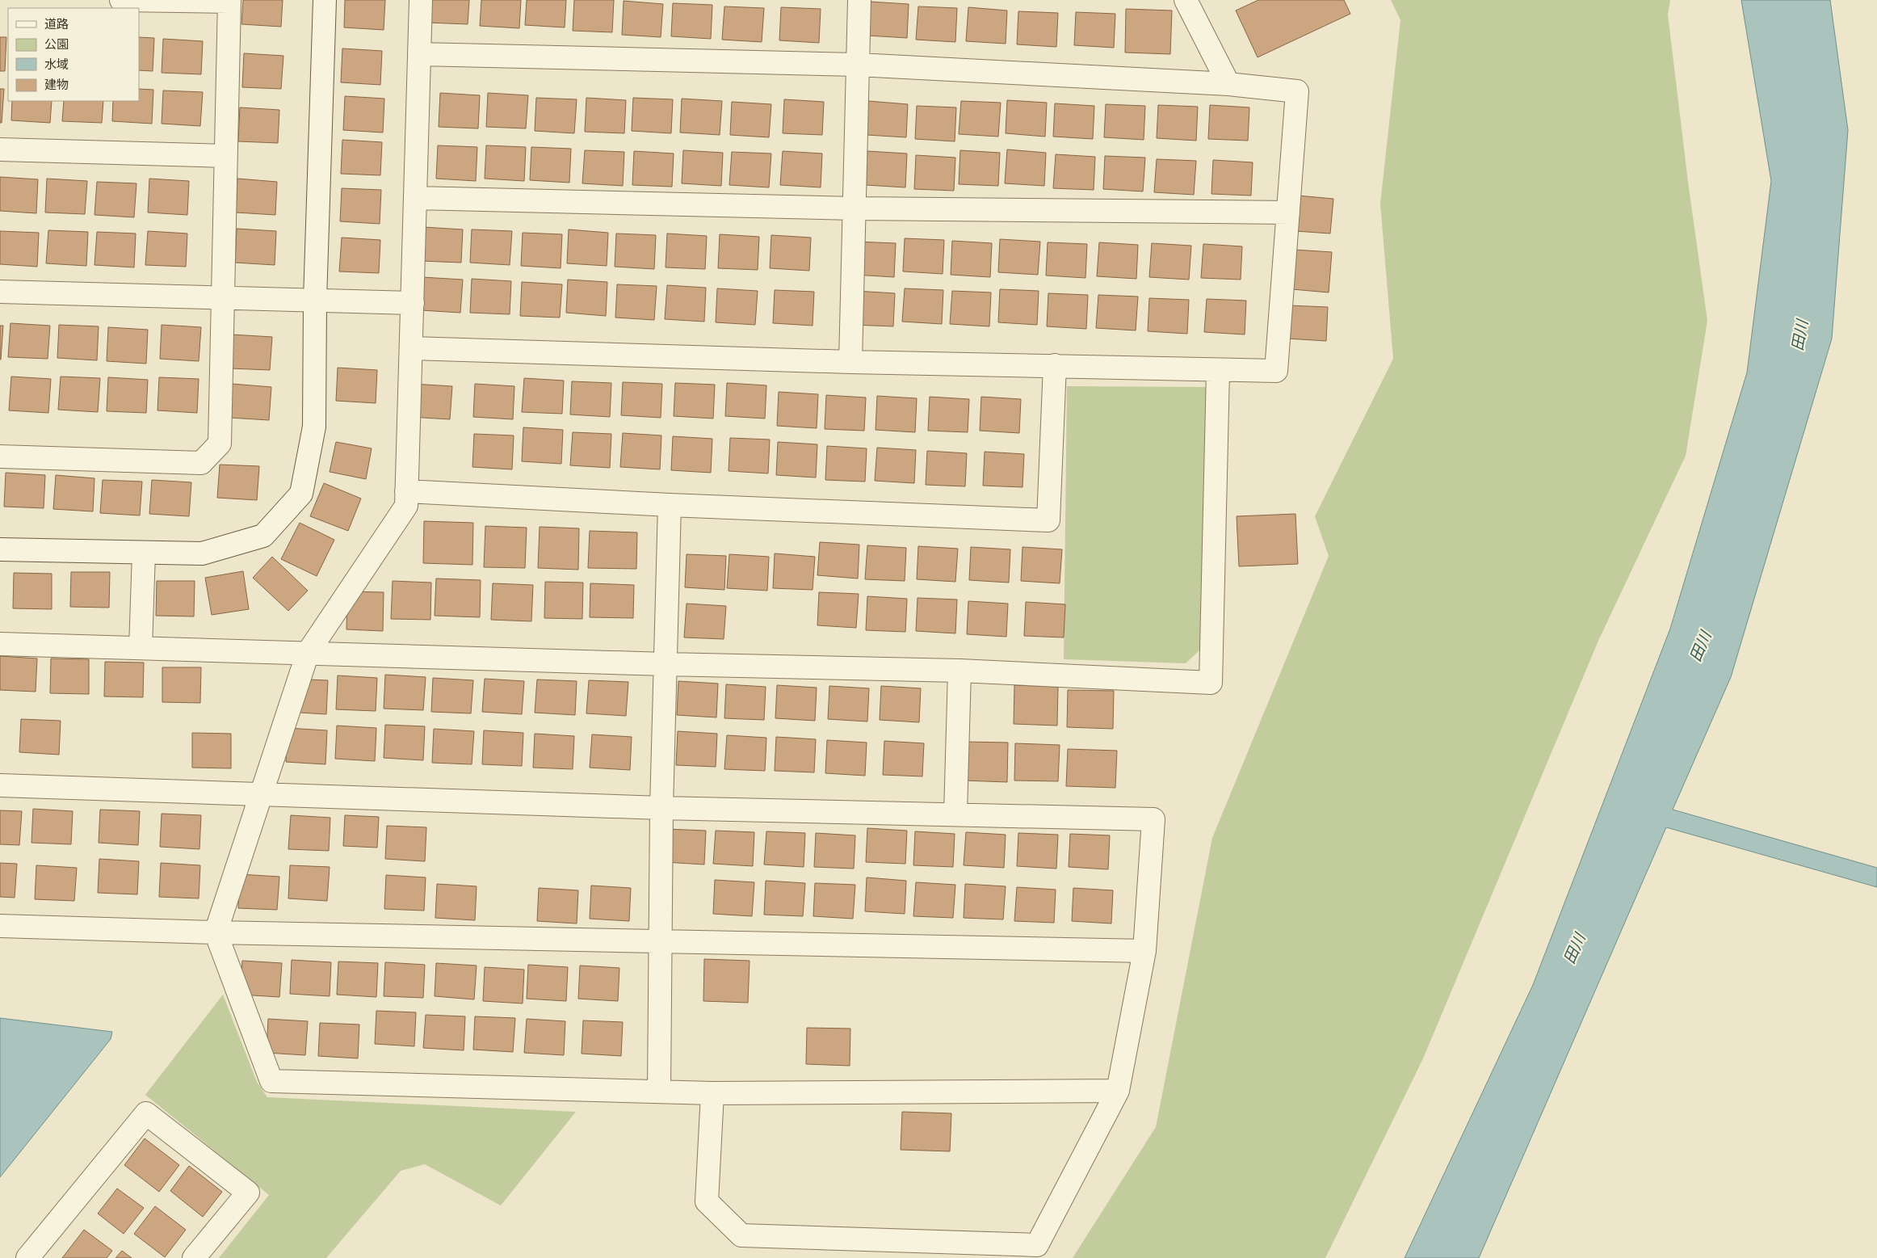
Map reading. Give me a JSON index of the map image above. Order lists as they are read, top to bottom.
{
  "water": ["田川"],
  "legend": [
    "道路",
    "公園",
    "水域",
    "建物"
  ]
}
